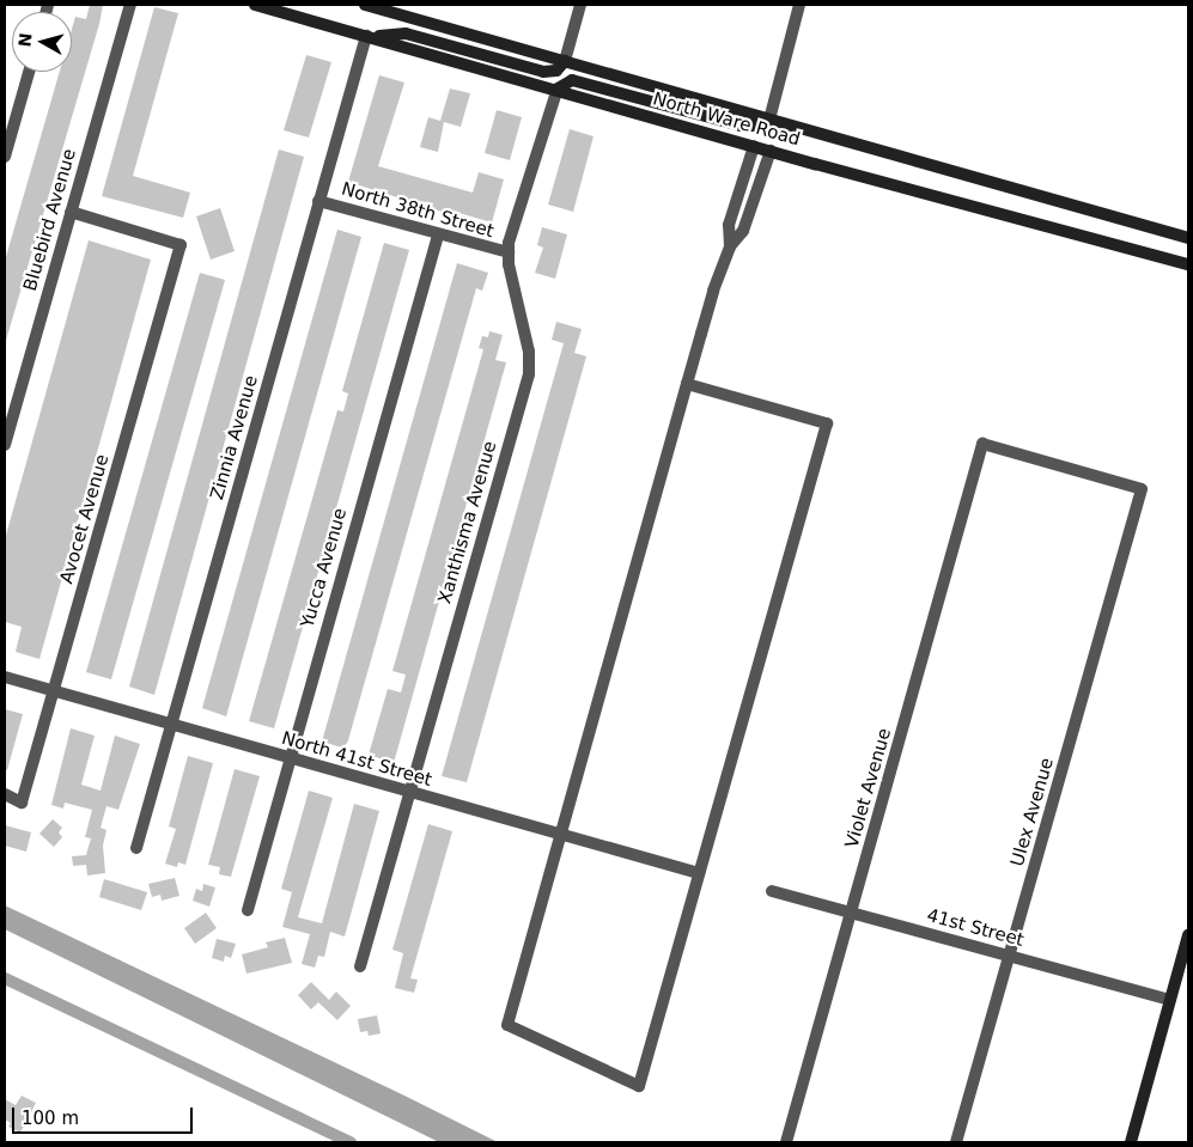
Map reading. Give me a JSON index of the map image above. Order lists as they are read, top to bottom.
{
  "streets": {
    "main road": ["North Ware Road"],
    "street": [
      "North 38th Street",
      "Bluebird Avenue",
      "Zinnia Avenue",
      "Avocet Avenue",
      "Xanthisma Avenue",
      "Yucca Avenue",
      "North 41st Street",
      "Violet Avenue",
      "Ulex Avenue",
      "41st Street"
    ]
  },
  "crossings": [
    ["North Ware Road", "Zinnia Avenue"],
    ["North Ware Road", "Xanthisma Avenue"],
    ["North 38th Street", "Zinnia Avenue"],
    ["North 38th Street", "Xanthisma Avenue"],
    ["North 38th Street", "Yucca Avenue"],
    ["Bluebird Avenue", "Avocet Avenue"],
    ["Zinnia Avenue", "North 41st Street"],
    ["Avocet Avenue", "North 41st Street"],
    ["Xanthisma Avenue", "North 41st Street"],
    ["Yucca Avenue", "North 41st Street"],
    ["Violet Avenue", "Ulex Avenue"],
    ["Violet Avenue", "41st Street"],
    ["Ulex Avenue", "41st Street"]
  ],
  "scale_bar": "100 m",
  "north": "left"
}
